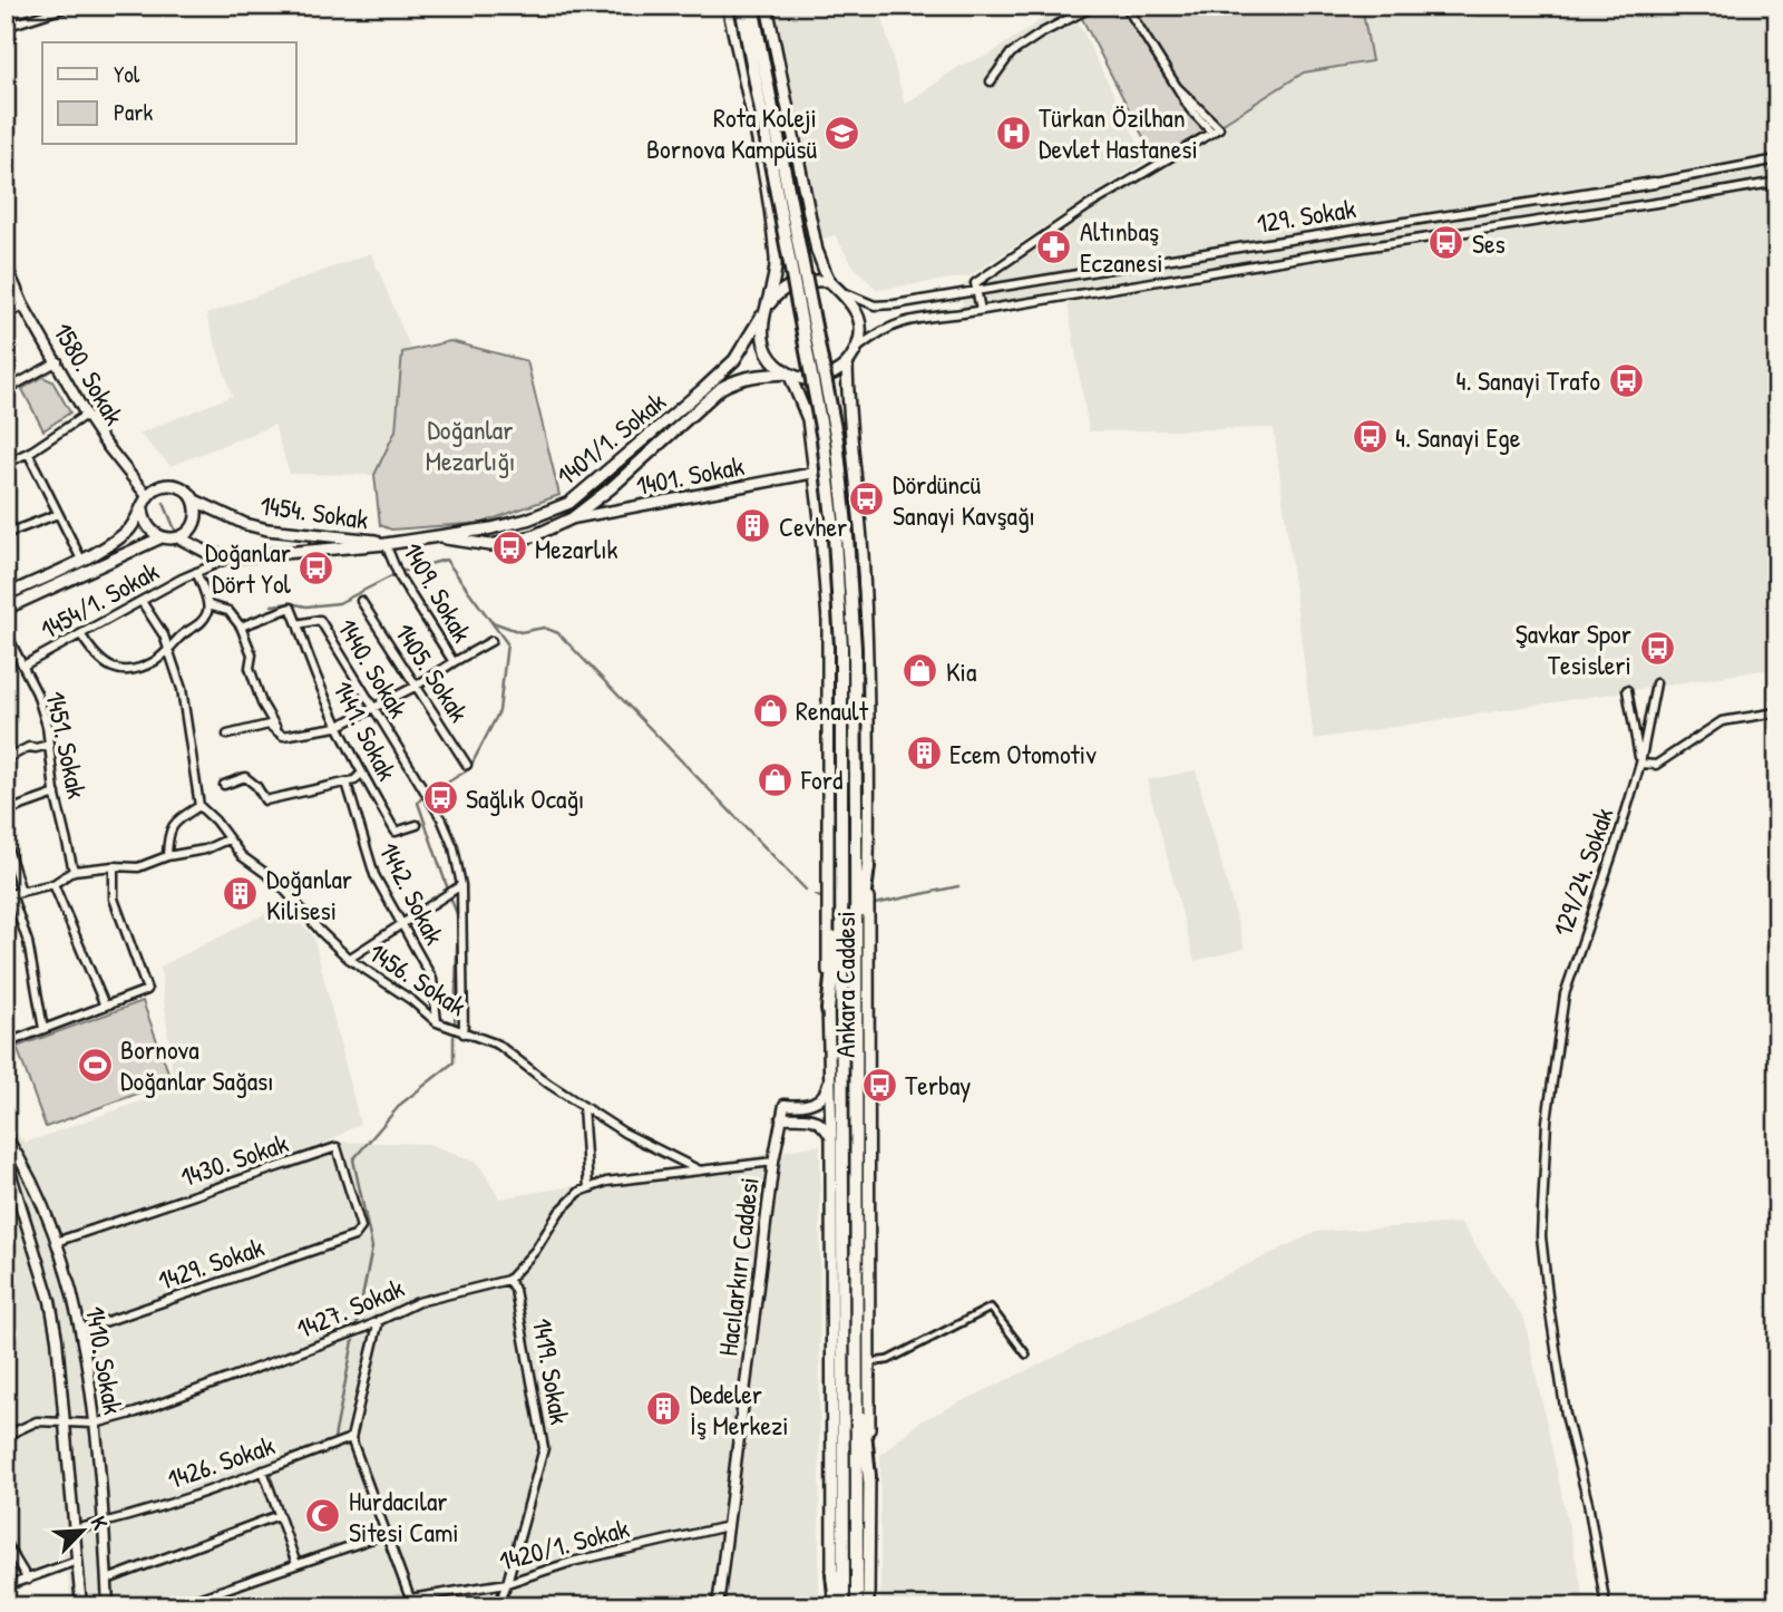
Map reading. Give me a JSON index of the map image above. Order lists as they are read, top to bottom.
{
  "streets": {
    "highway": ["Ankara Caddesi"],
    "main road": ["1401/1. Sokak", "1454. Sokak"],
    "street": [
      "129. Sokak",
      "1580. Sokak",
      "1401. Sokak",
      "1409. Sokak",
      "1454/1. Sokak",
      "1440. Sokak",
      "1405. Sokak",
      "1441. Sokak",
      "1451. Sokak",
      "129/24. Sokak",
      "1442. Sokak",
      "1456. Sokak",
      "1430. Sokak",
      "1429. Sokak",
      "Hacılarkırı Caddesi",
      "1427. Sokak",
      "1410. Sokak",
      "1419. Sokak",
      "1426. Sokak",
      "1420/1. Sokak"
    ]
  },
  "crossings": [
    ["129. Sokak", "1401/1. Sokak"],
    ["129. Sokak", "Ankara Caddesi"],
    ["1580. Sokak", "1454. Sokak"],
    ["1401/1. Sokak", "1401. Sokak"],
    ["1401/1. Sokak", "1454. Sokak"],
    ["1401/1. Sokak", "1409. Sokak"],
    ["1401/1. Sokak", "1454/1. Sokak"],
    ["1401/1. Sokak", "Ankara Caddesi"],
    ["1401. Sokak", "Ankara Caddesi"],
    ["1454. Sokak", "1409. Sokak"],
    ["1409. Sokak", "1440. Sokak"],
    ["1409. Sokak", "1405. Sokak"],
    ["1409. Sokak", "1441. Sokak"],
    ["1454/1. Sokak", "1451. Sokak"],
    ["1440. Sokak", "1441. Sokak"],
    ["1440. Sokak", "1456. Sokak"],
    ["1442. Sokak", "1456. Sokak"],
    ["Ankara Caddesi", "Hacılarkırı Caddesi"],
    ["1430. Sokak", "1429. Sokak"],
    ["1430. Sokak", "1410. Sokak"],
    ["1429. Sokak", "1410. Sokak"],
    ["Hacılarkırı Caddesi", "1420/1. Sokak"],
    ["1427. Sokak", "1410. Sokak"],
    ["1427. Sokak", "1419. Sokak"],
    ["1410. Sokak", "1426. Sokak"],
    ["1419. Sokak", "1420/1. Sokak"]
  ],
  "parks": ["Doğanlar Mezarlığı"],
  "places": {
    "school or university": ["Rota Koleji Bornova Kampüsü"],
    "hospital": ["Türkan Özilhan Devlet Hastanesi"],
    "bus stop": [
      "Ses",
      "4. Sanayi Trafo",
      "4. Sanayi Ege",
      "Dördüncü Sanayi Kavşağı",
      "Mezarlık",
      "Doğanlar Dört Yol",
      "Şavkar Spor Tesisleri",
      "Sağlık Ocağı",
      "Terbay"
    ],
    "pharmacy": ["Altınbaş Eczanesi"],
    "building": [
      "Cevher",
      "Ecem Otomotiv",
      "Doğanlar Kilisesi",
      "Dedeler İş Merkezi"
    ],
    "shop": ["Kia", "Renault", "Ford"],
    "sports": ["Bornova Doğanlar Sağası"],
    "mosque": ["Hurdacılar Sitesi Cami"]
  },
  "legend": ["Yol", "Park"],
  "north": "top right"
}
